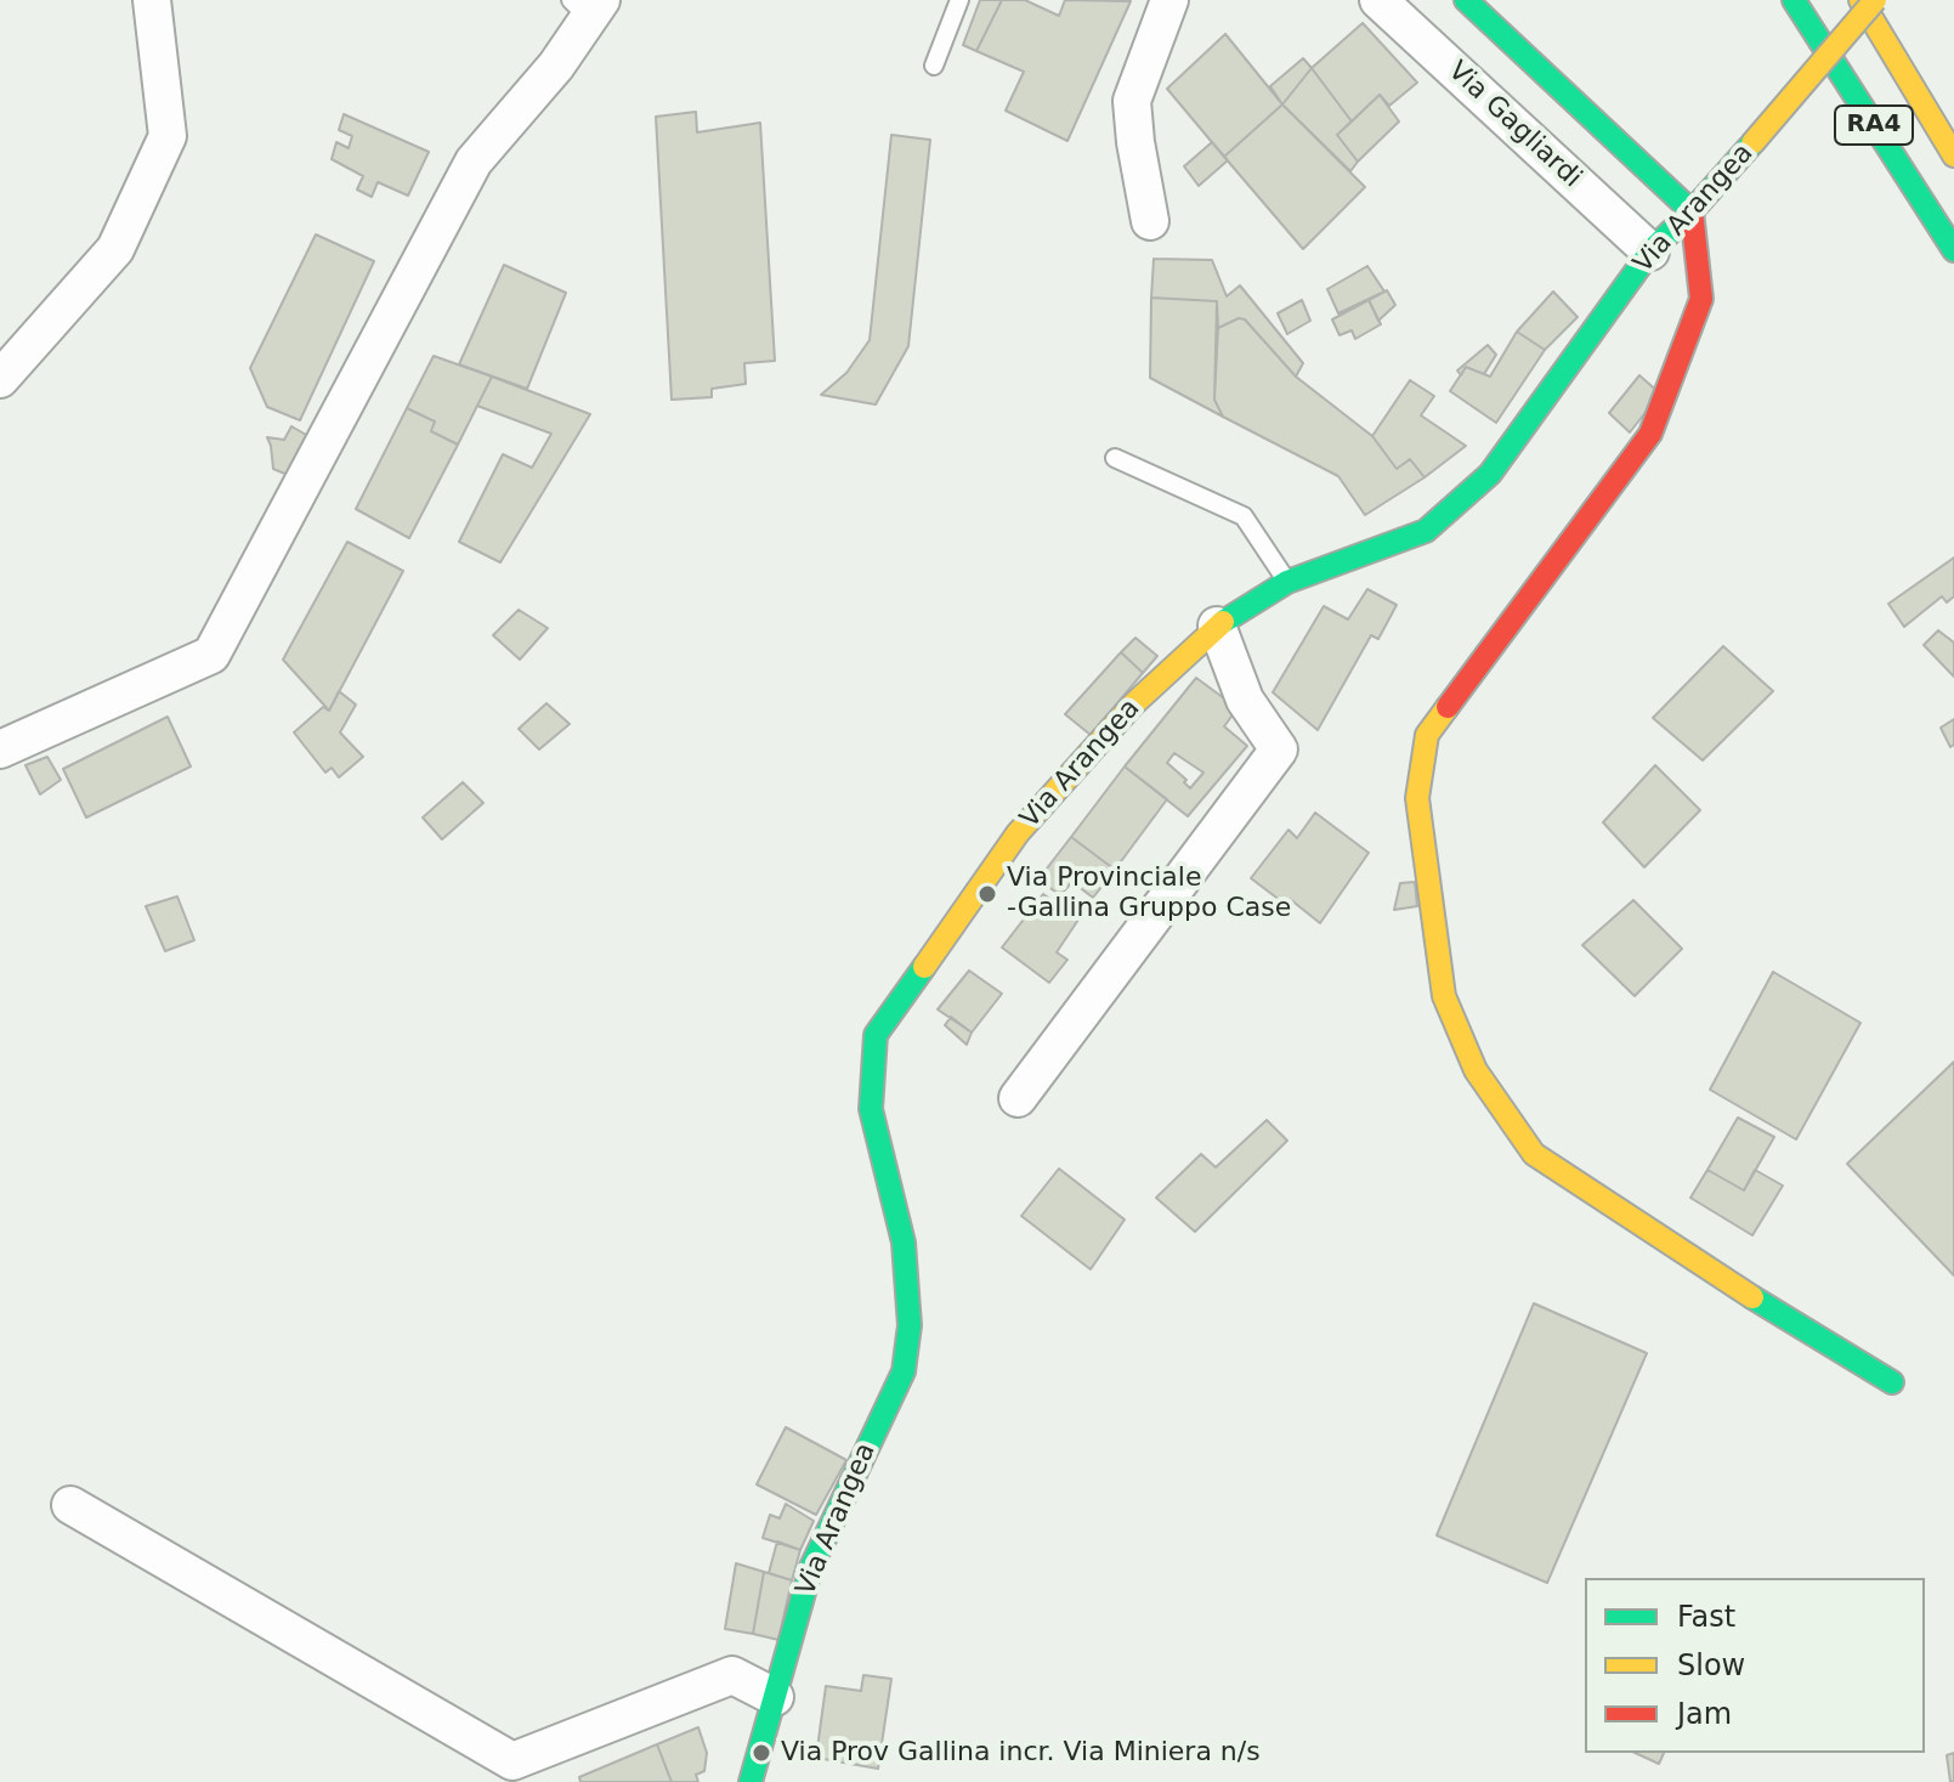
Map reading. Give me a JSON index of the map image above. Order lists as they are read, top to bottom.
{
  "streets": {
    "main road": ["RA4", "Via Arangea"],
    "street": ["Via Gagliardi"]
  },
  "crossings": [
    ["Via Gagliardi", "Via Arangea"]
  ],
  "places": ["Via Provinciale -Gallina Gruppo Case", "Via Prov Gallina incr. Via Miniera n/s"],
  "legend": ["Fast", "Slow", "Jam"]
}
